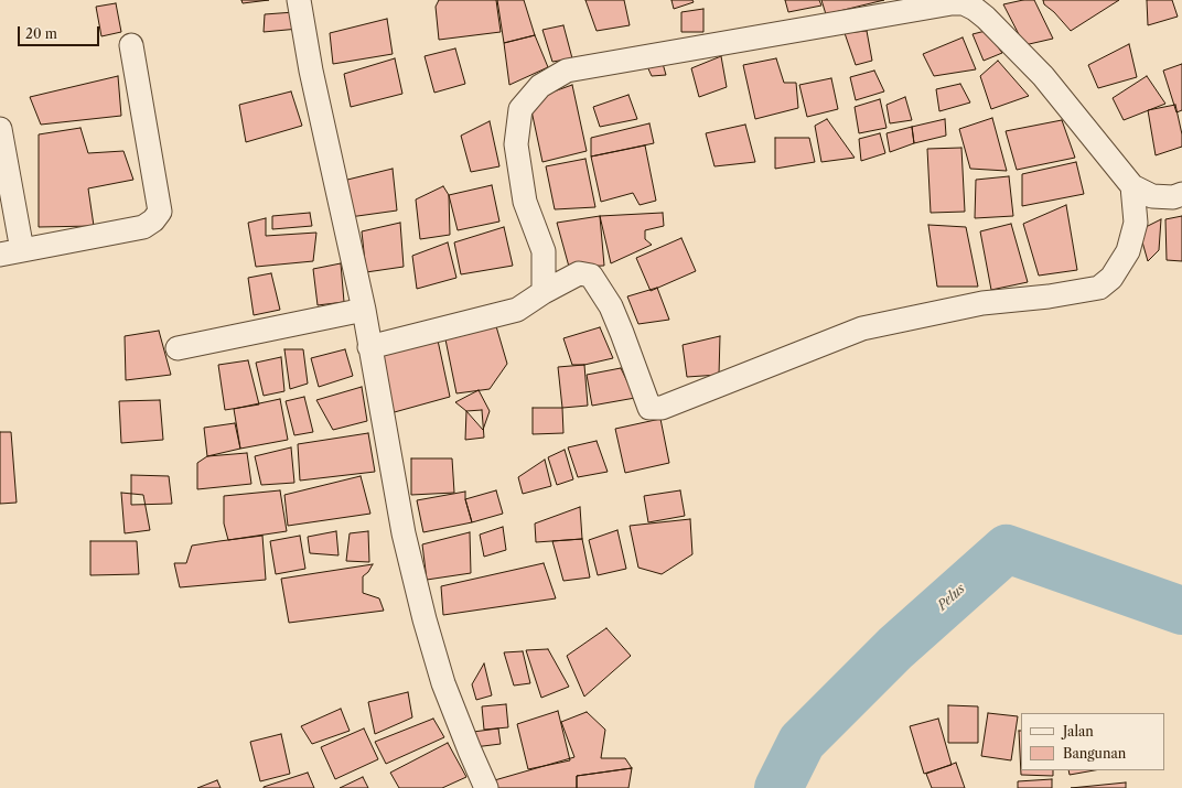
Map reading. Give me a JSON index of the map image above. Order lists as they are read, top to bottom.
{
  "water": ["Pelus"],
  "legend": ["Jalan", "Bangunan"],
  "scale_bar": "20 m"
}
